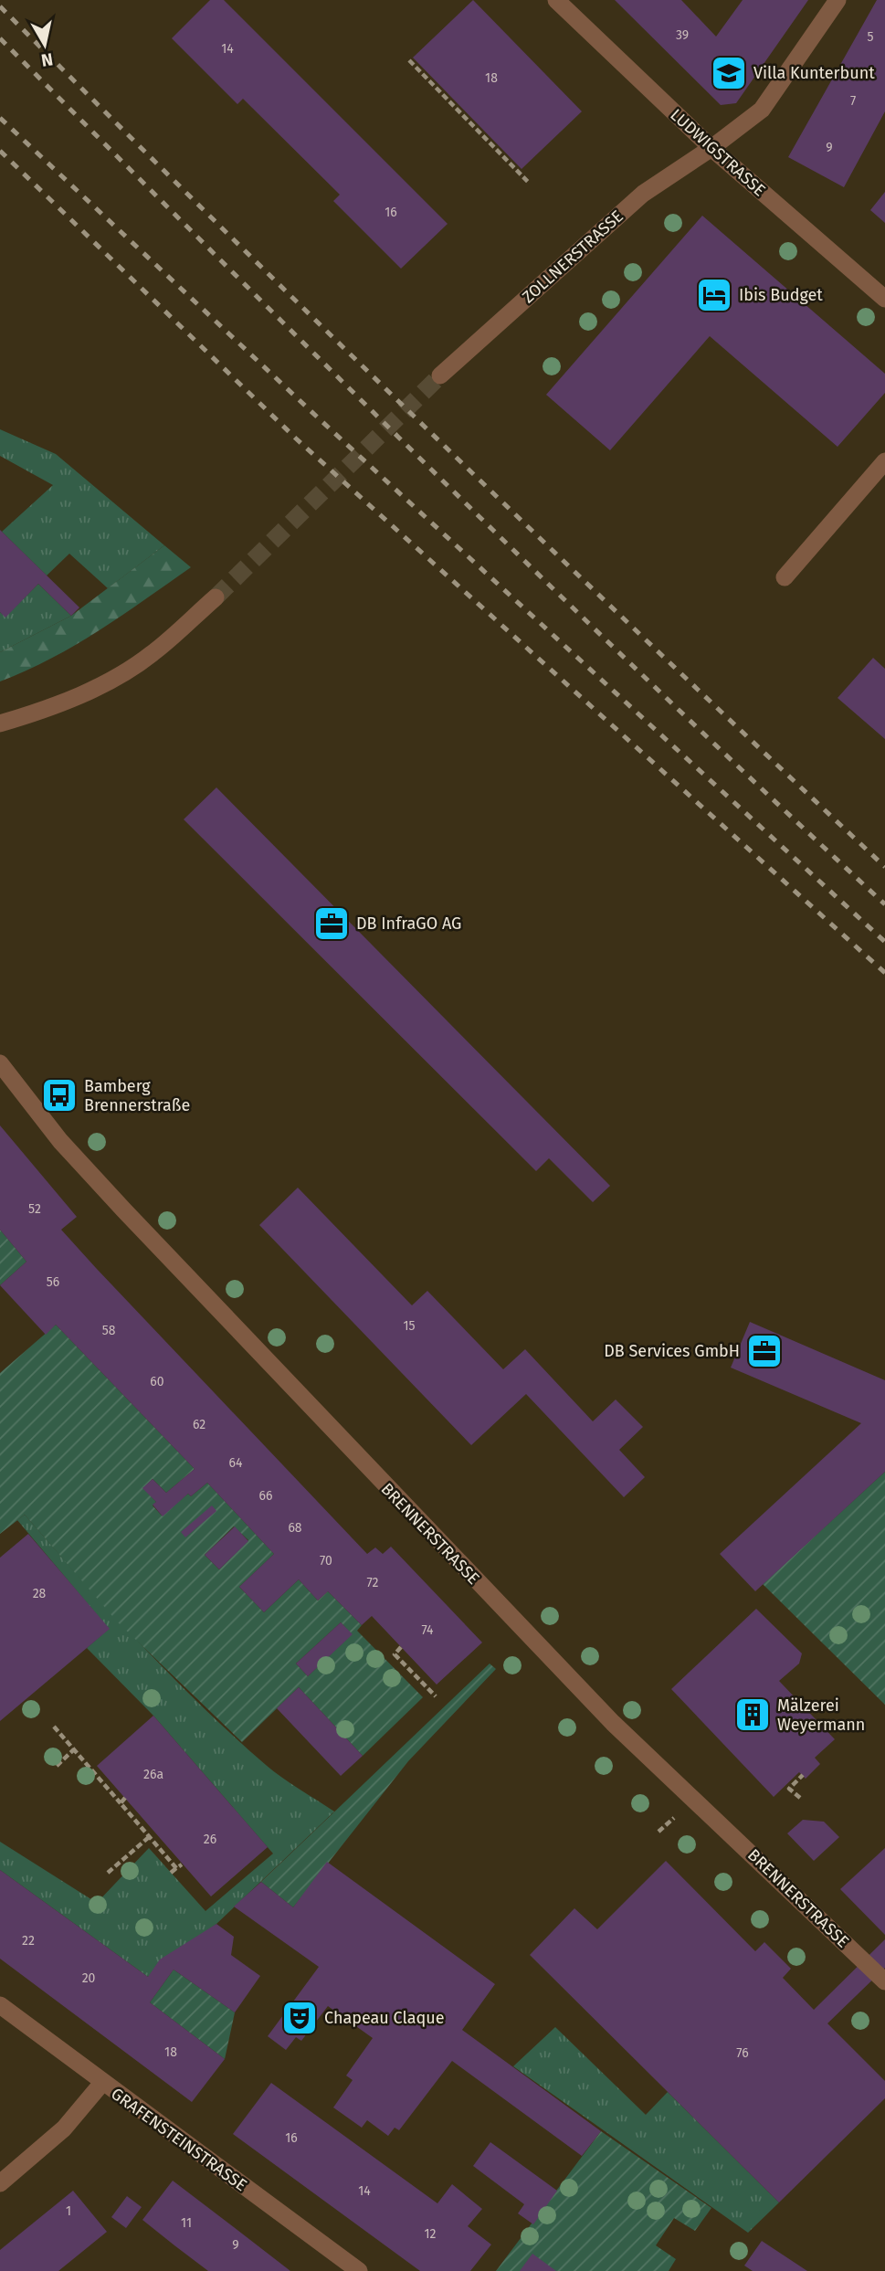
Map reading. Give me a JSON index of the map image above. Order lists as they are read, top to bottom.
{
  "streets": {
    "street": [
      "LUDWIGSTRASSE",
      "ZOLLNERSTRASSE",
      "BRENNERSTRASSE",
      "GRAFENSTEINSTRASSE"
    ]
  },
  "crossings": [
    ["LUDWIGSTRASSE", "ZOLLNERSTRASSE"]
  ],
  "places": {
    "school or university": ["Villa Kunterbunt"],
    "hotel": ["Ibis Budget"],
    "office": ["DB InfraGO AG", "DB Services GmbH"],
    "bus stop": ["Bamberg Brennerstraße"],
    "building": ["Mälzerei Weyermann"],
    "theatre": ["Chapeau Claque"]
  },
  "house_numbers": [
    "39",
    "5",
    "14",
    "18",
    "7",
    "9",
    "16",
    "52",
    "56",
    "15",
    "58",
    "60",
    "62",
    "64",
    "66",
    "68",
    "70",
    "72",
    "28",
    "74",
    "26a",
    "26",
    "22",
    "20",
    "18",
    "76",
    "16",
    "14",
    "1",
    "11",
    "12",
    "9"
  ],
  "north": "bottom"
}
